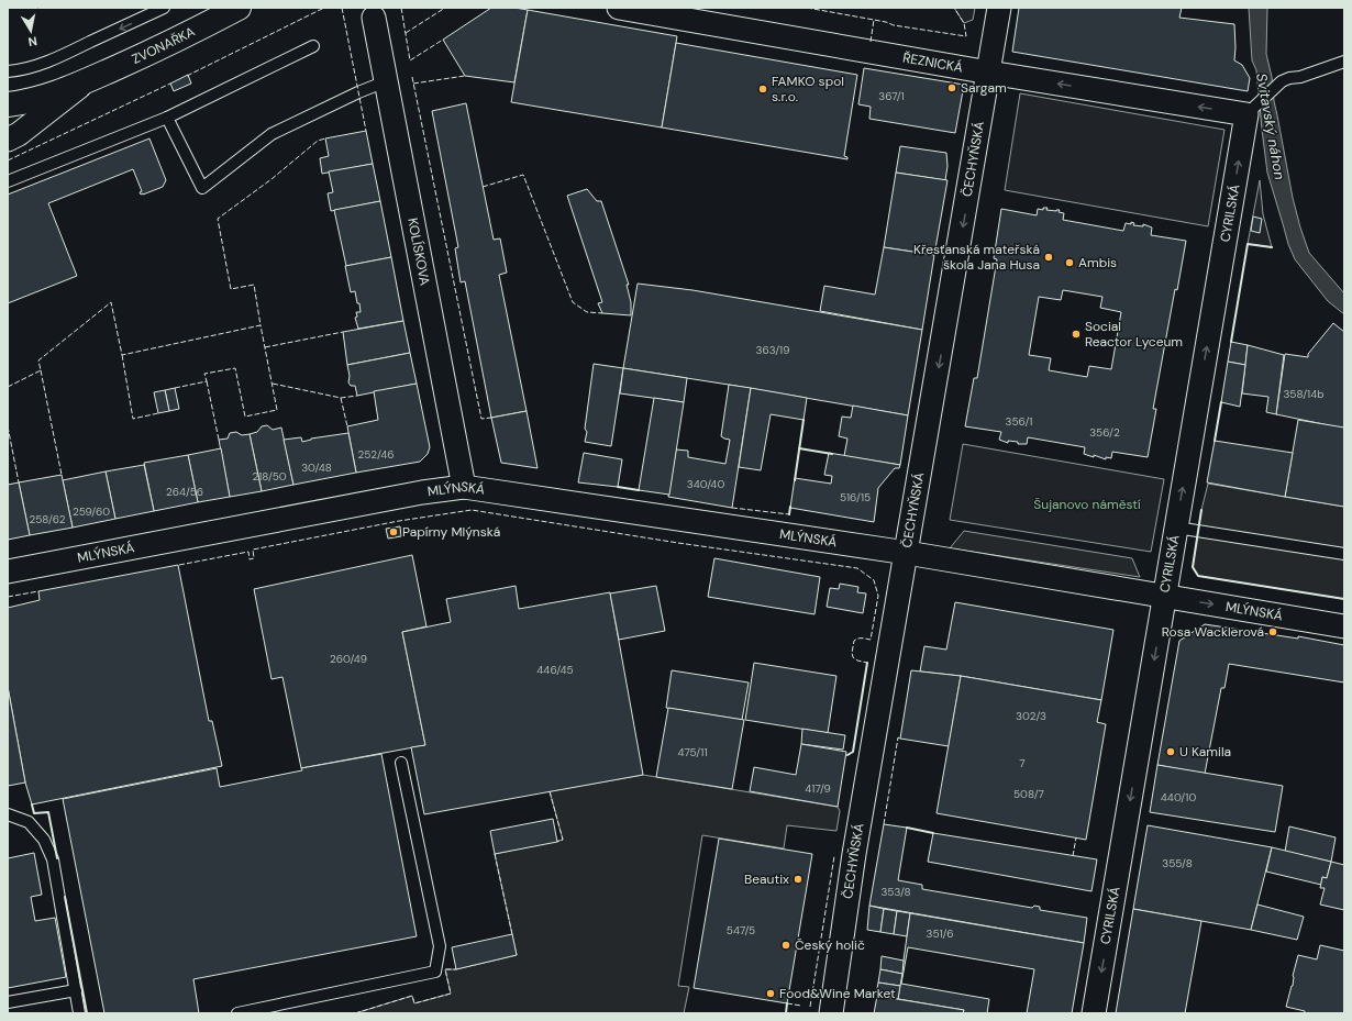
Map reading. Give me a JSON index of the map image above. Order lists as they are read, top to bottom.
{
  "streets": {
    "main road": ["ZVONAŘKA"],
    "street": [
      "ŘEZNICKÁ",
      "ČECHYŇSKÁ",
      "CYRILSKÁ",
      "KOLÍSKOVA",
      "MLÝNSKÁ"
    ]
  },
  "crossings": [
    ["ŘEZNICKÁ", "ČECHYŇSKÁ"],
    ["ŘEZNICKÁ", "CYRILSKÁ"],
    ["ČECHYŇSKÁ", "MLÝNSKÁ"],
    ["CYRILSKÁ", "MLÝNSKÁ"],
    ["KOLÍSKOVA", "MLÝNSKÁ"]
  ],
  "one_way": ["ŘEZNICKÁ", "ČECHYŇSKÁ"],
  "water": ["Svitavský náhon"],
  "parks": ["Šujanovo náměstí"],
  "places": [
    "Sargam",
    "FAMKO spol s.r.o.",
    "Křesťanská mateřská škola Jana Husa",
    "Ambis",
    "Social Reactor Lyceum",
    "Papírny Mlýnská",
    "Rosa Wacklerová",
    "U Kamila",
    "Beautix",
    "Český holič",
    "Food&Wine Market"
  ],
  "house_numbers": [
    "367/1",
    "363/19",
    "358/14b",
    "356/1",
    "356/2",
    "252/46",
    "30/48",
    "218/50",
    "340/40",
    "264/56",
    "516/15",
    "259/60",
    "258/62",
    "260/49",
    "446/45",
    "302/3",
    "475/11",
    "7",
    "417/9",
    "508/7",
    "440/10",
    "355/8",
    "353/8",
    "547/5",
    "351/6"
  ],
  "north": "bottom"
}
